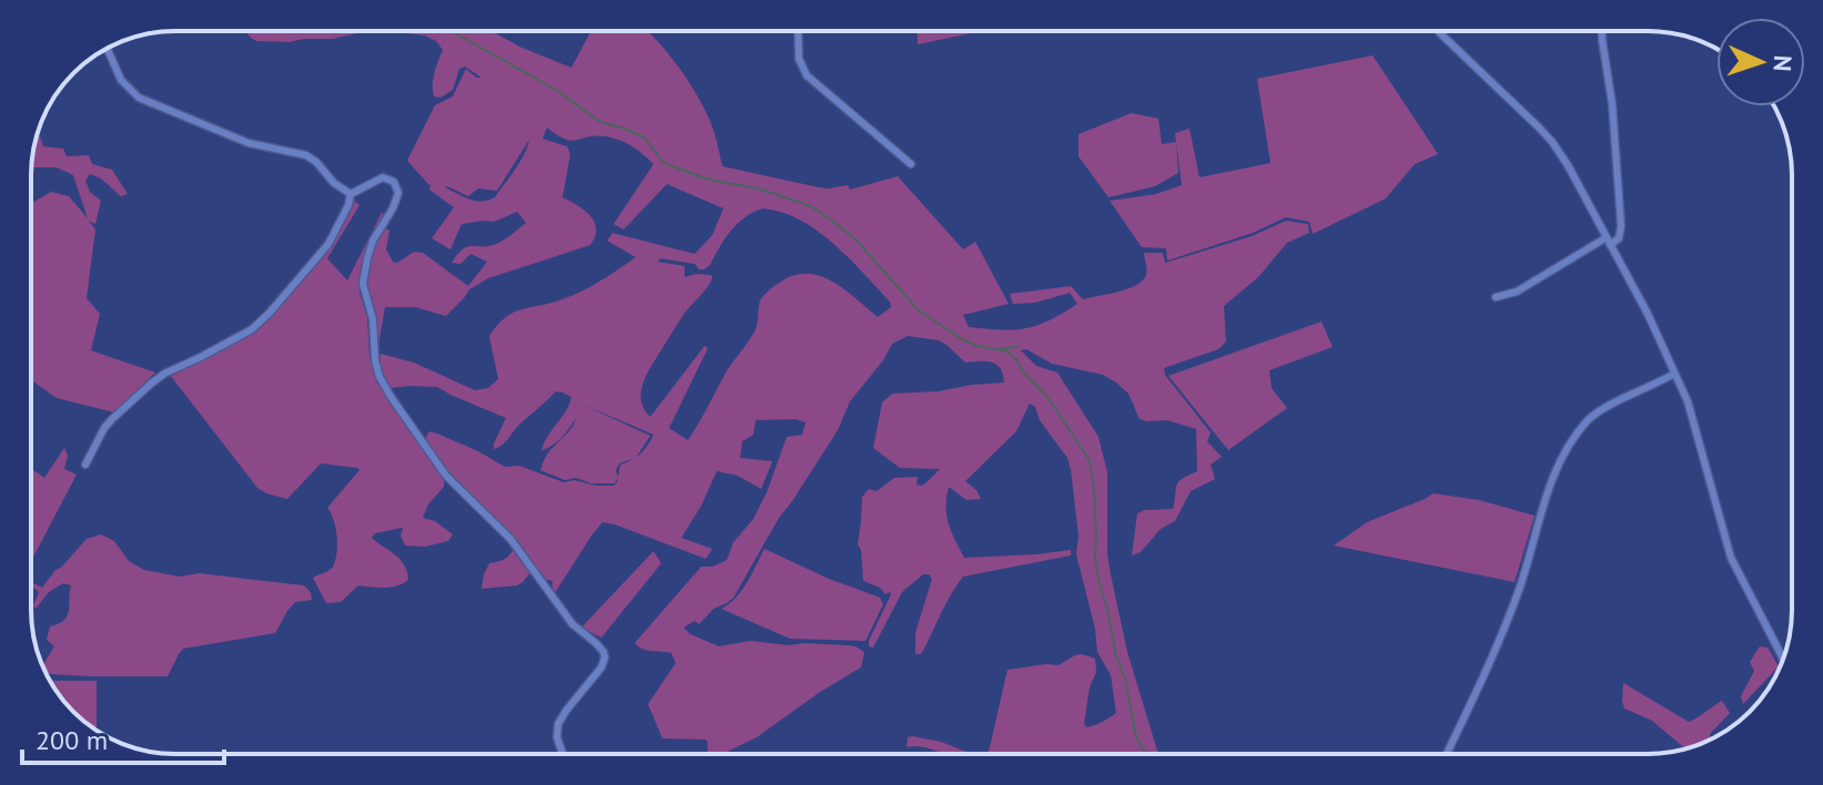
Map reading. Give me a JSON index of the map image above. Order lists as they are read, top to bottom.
{
  "scale_bar": "200 m",
  "north": "right"
}
